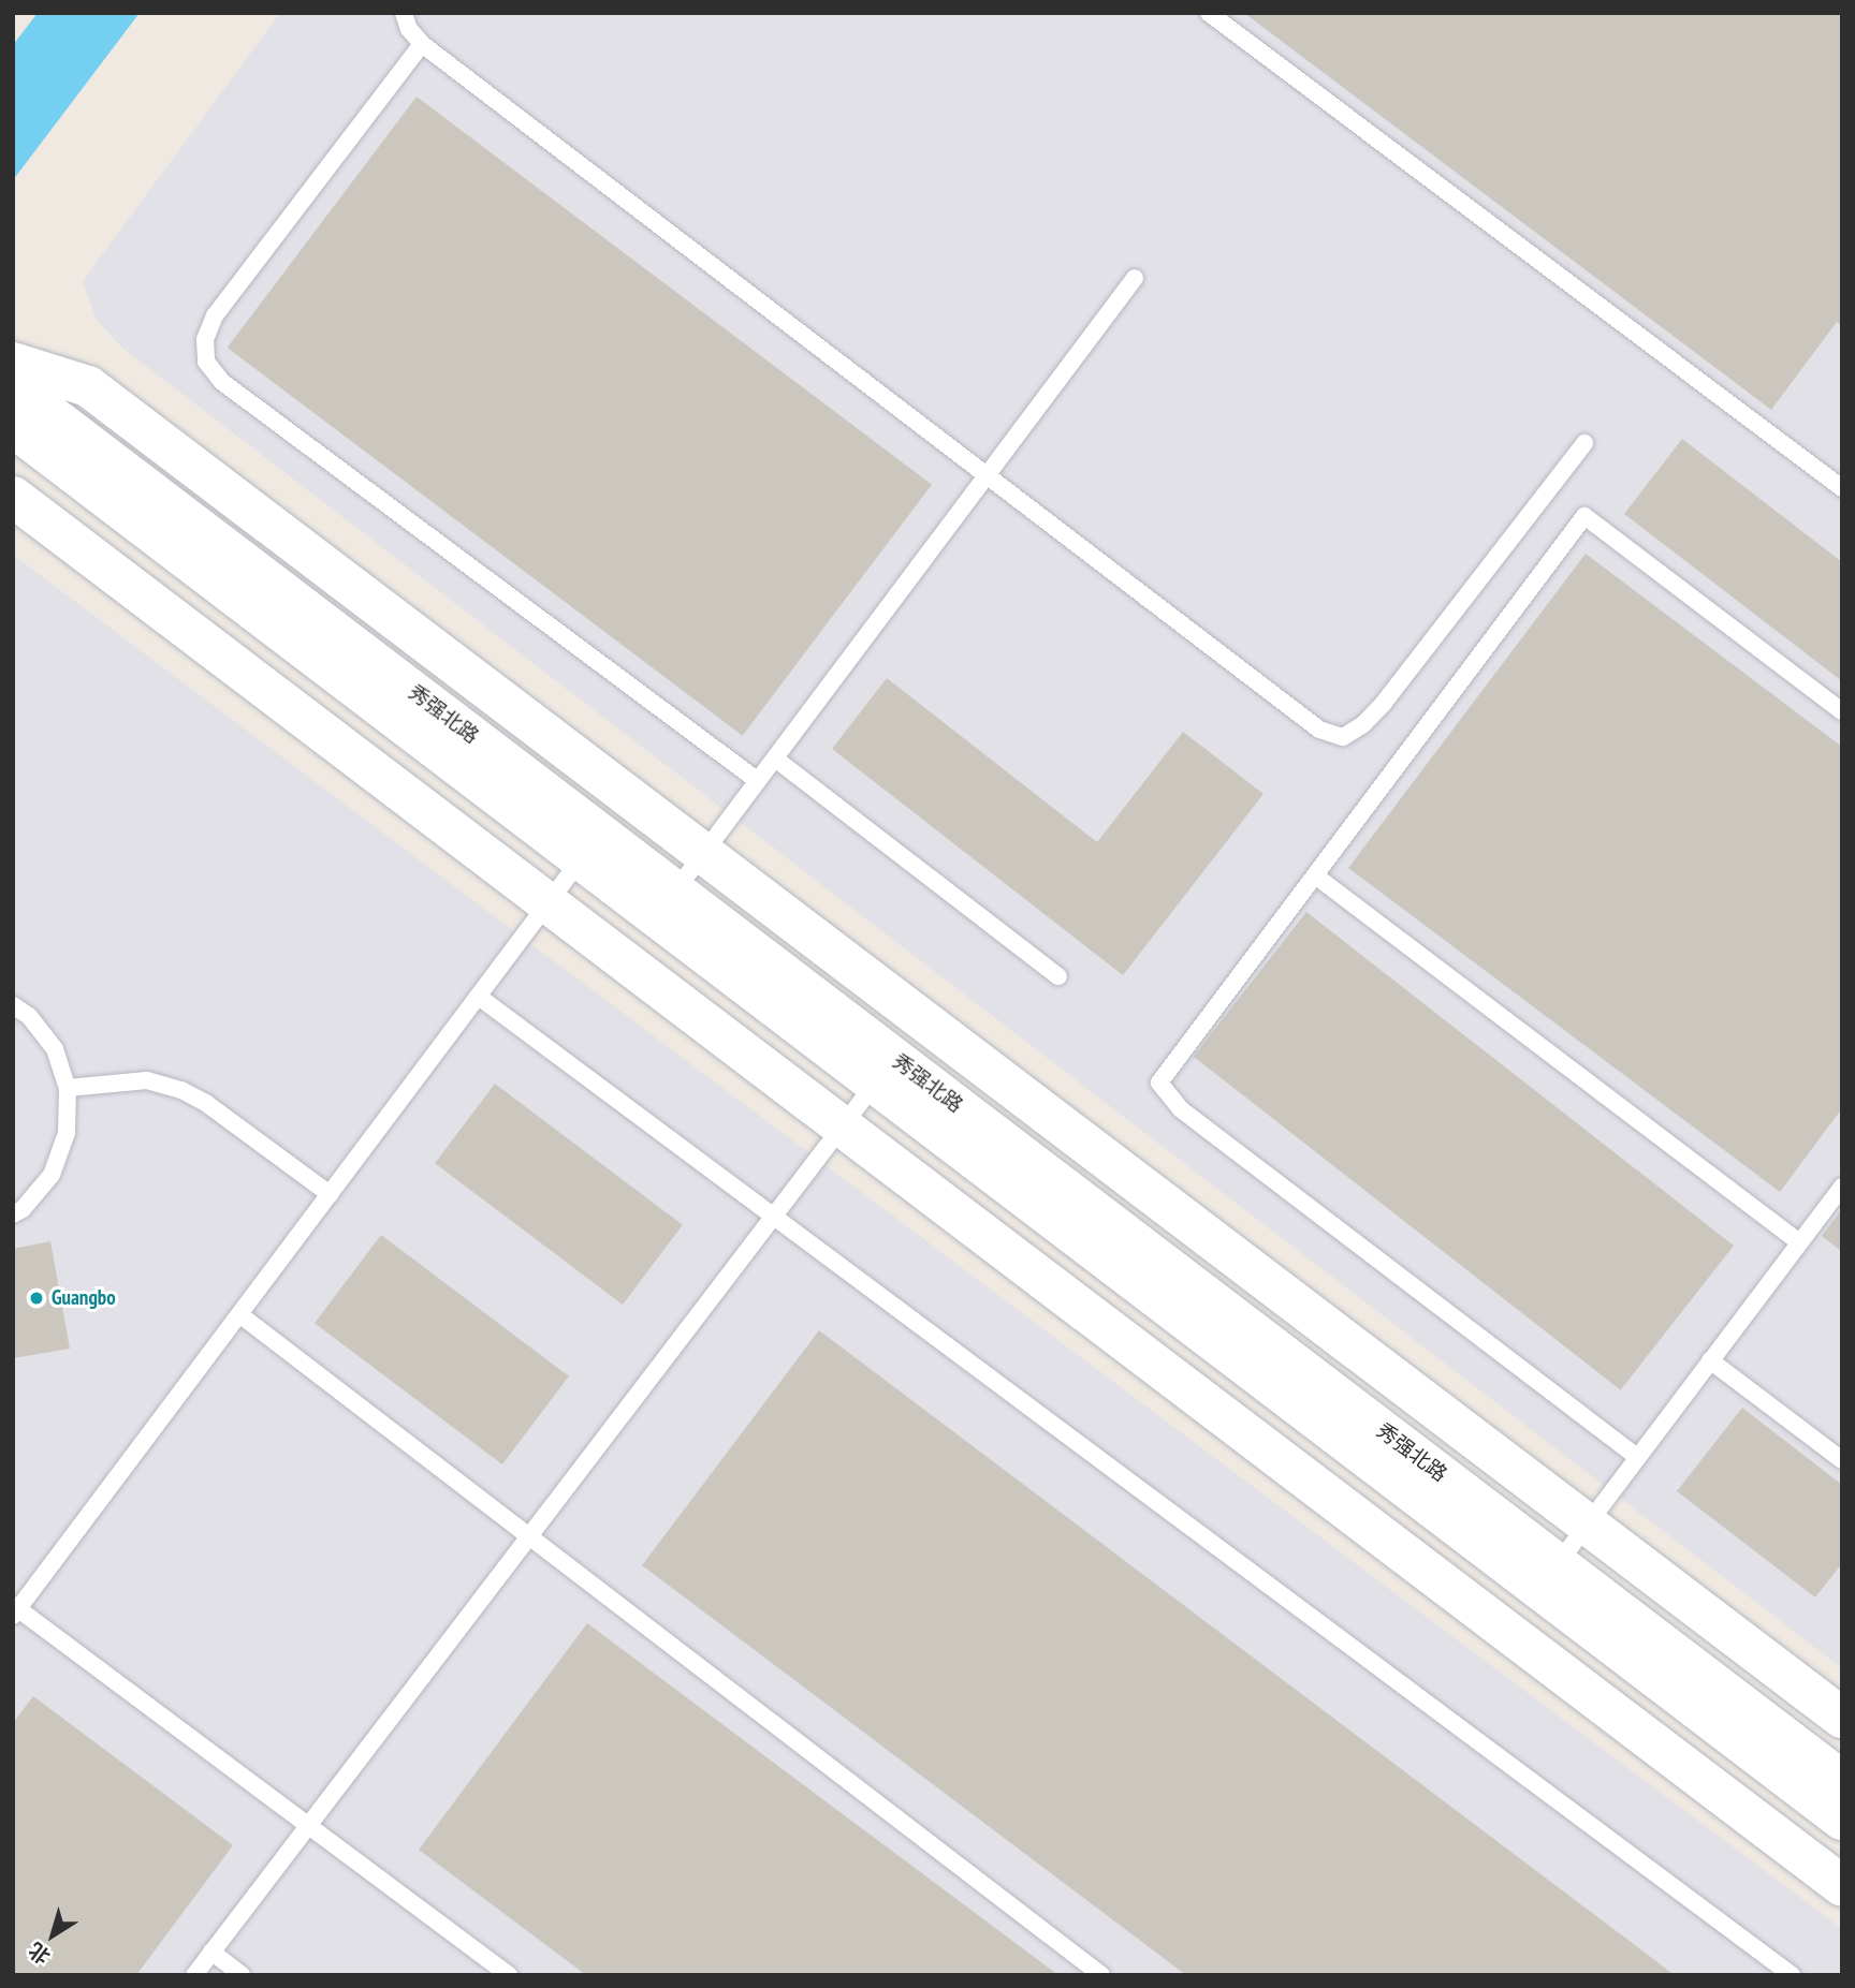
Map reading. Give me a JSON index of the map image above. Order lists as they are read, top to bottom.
{
  "streets": {
    "street": ["秀强北路"]
  },
  "places": ["Guangbo"],
  "north": "bottom left"
}
